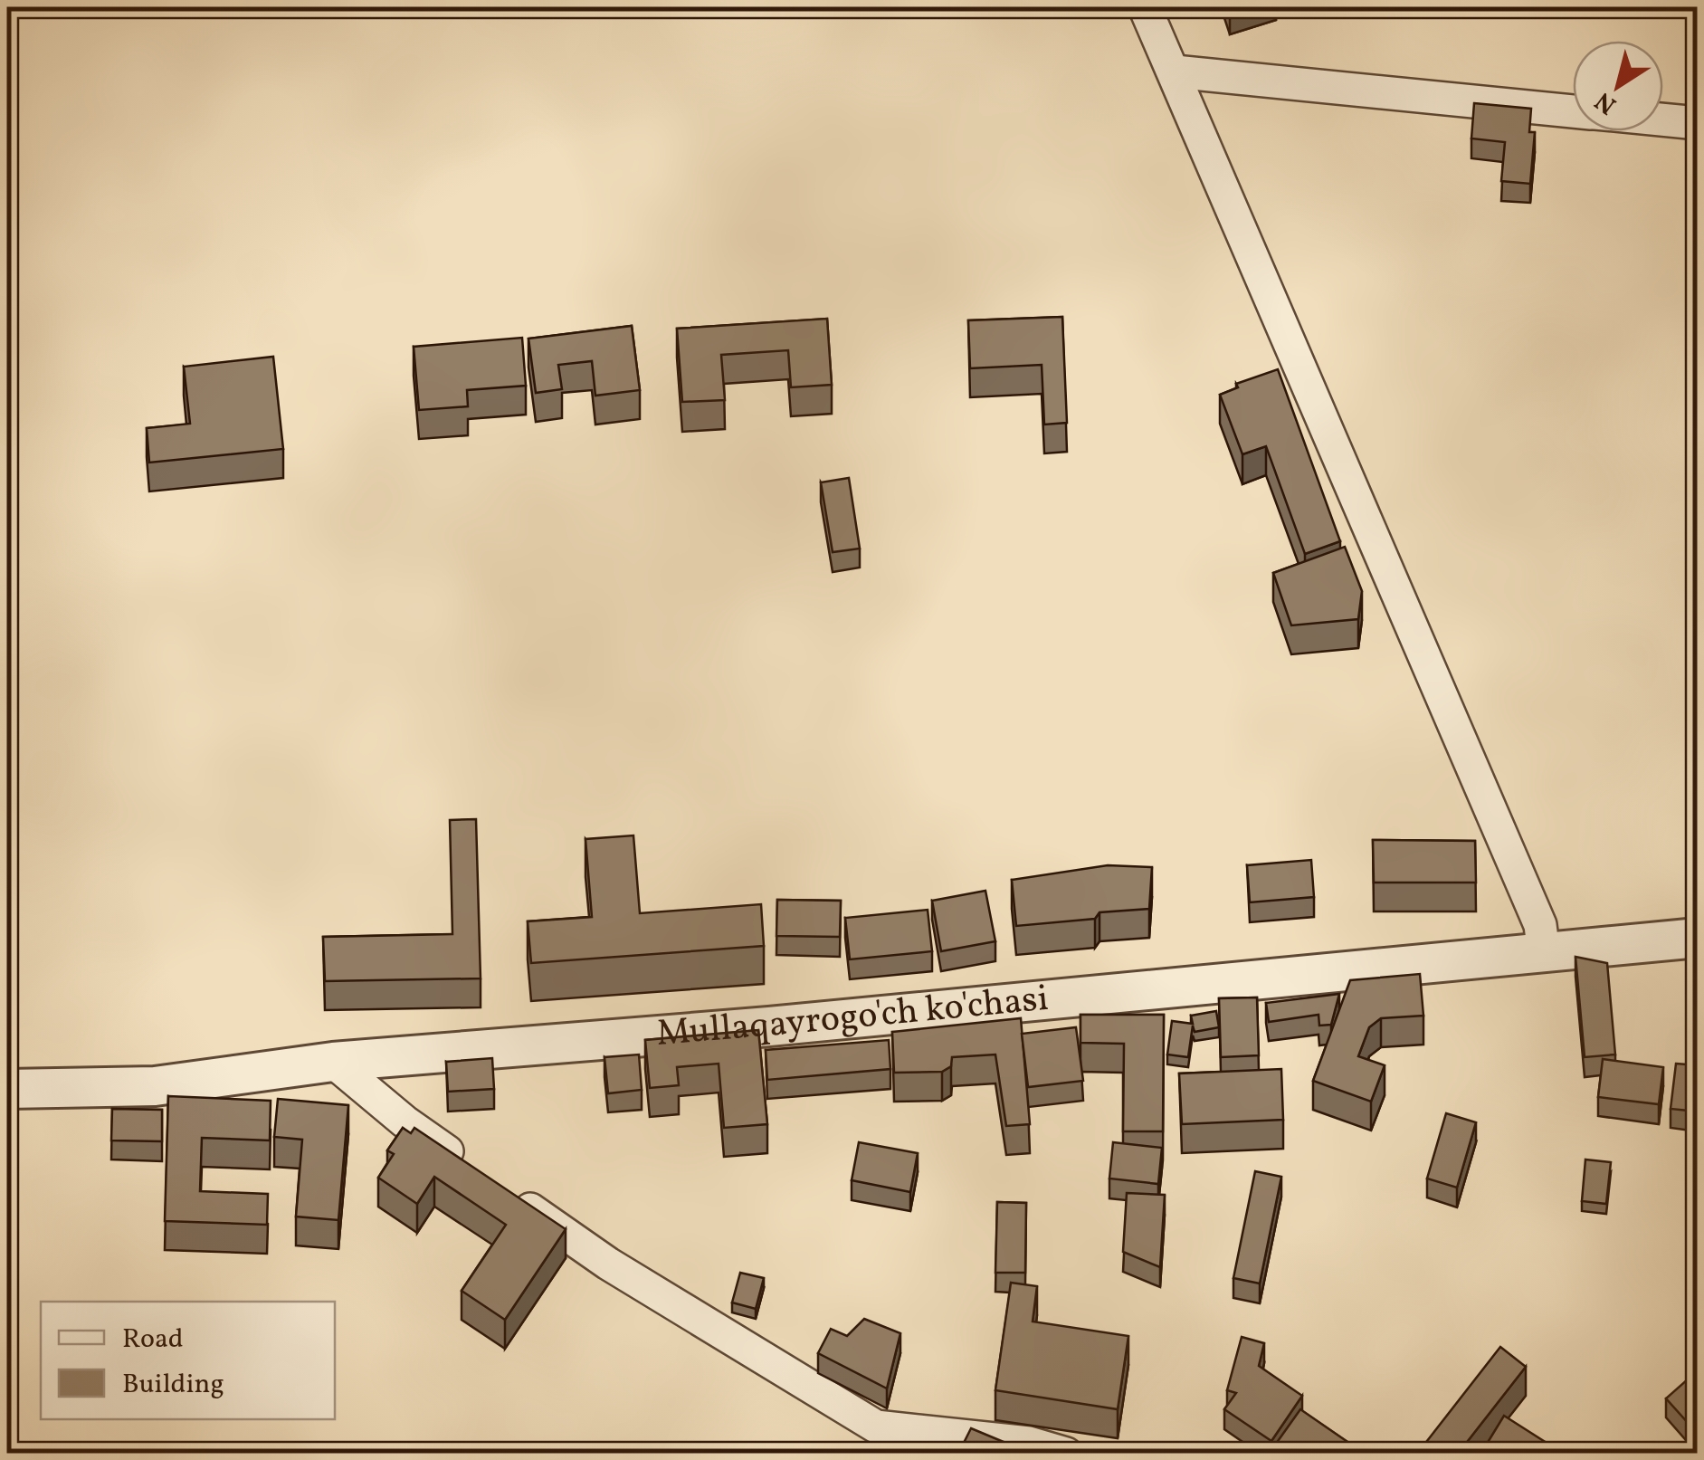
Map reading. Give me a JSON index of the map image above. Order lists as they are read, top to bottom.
{
  "streets": {
    "street": ["Mullaqayrogo'ch ko'chasi"]
  },
  "legend": ["Road", "Building"],
  "north": "bottom left"
}
